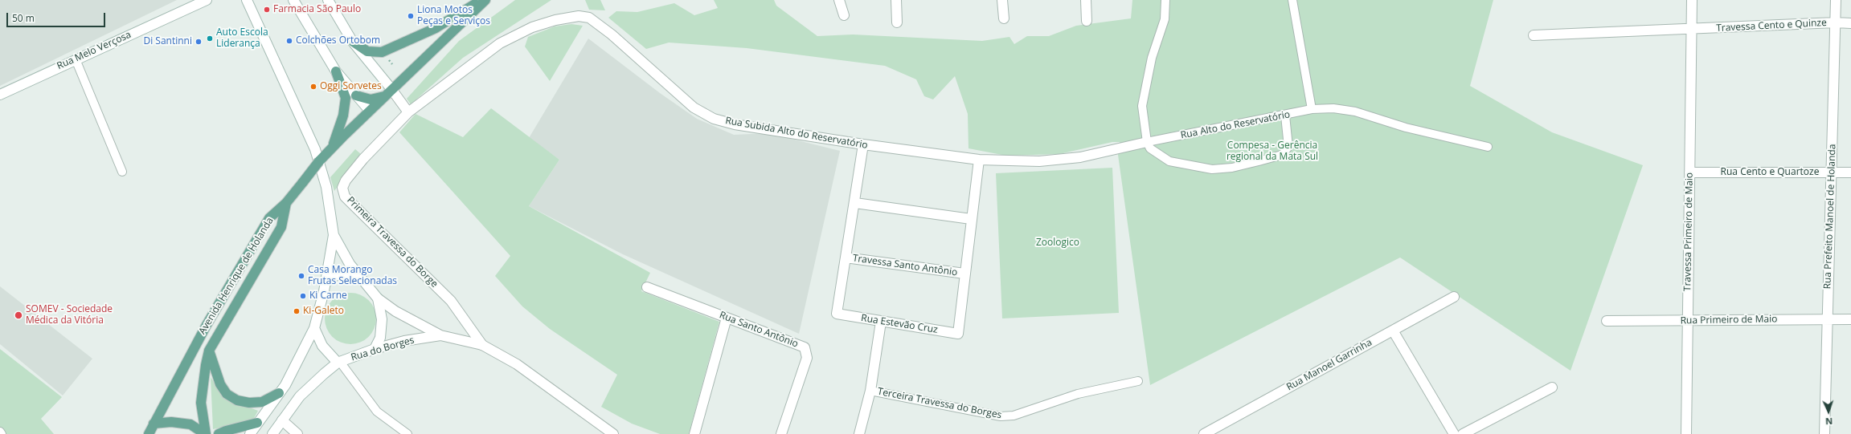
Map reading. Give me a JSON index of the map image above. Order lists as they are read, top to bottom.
{
  "streets": {
    "main road": ["Avenida Henrique de Holanda"],
    "street": [
      "Travessa Cento e Quinze",
      "Rua Melo Verçosa",
      "Rua Alto do Reservatório",
      "Rua Subida Alto do Reservatório",
      "Rua Cento e Quartoze",
      "Rua Prefeito Manoel de Holanda",
      "Travessa Primeiro de Maio",
      "Primeira Travessa do Borge",
      "Travessa Santo Antônio",
      "Rua Primeiro de Maio",
      "Rua Estevão Cruz",
      "Rua Santo Antônio",
      "Rua do Borges",
      "Rua Manoel Garrinha"
    ],
    "lane": ["Terceira Travessa do Borges"]
  },
  "crossings": [
    ["Travessa Cento e Quinze", "Rua Prefeito Manoel de Holanda"],
    ["Travessa Cento e Quinze", "Travessa Primeiro de Maio"],
    ["Rua Alto do Reservatório", "Rua Subida Alto do Reservatório"],
    ["Rua Alto do Reservatório", "Rua Estevão Cruz"],
    ["Rua Subida Alto do Reservatório", "Primeira Travessa do Borge"],
    ["Rua Subida Alto do Reservatório", "Rua Estevão Cruz"],
    ["Rua Cento e Quartoze", "Rua Prefeito Manoel de Holanda"],
    ["Rua Cento e Quartoze", "Travessa Primeiro de Maio"],
    ["Rua Prefeito Manoel de Holanda", "Rua Primeiro de Maio"],
    ["Travessa Primeiro de Maio", "Rua Primeiro de Maio"],
    ["Primeira Travessa do Borge", "Rua do Borges"],
    ["Travessa Santo Antônio", "Rua Estevão Cruz"]
  ],
  "parks": ["Compesa - Gerência regional da Mata Sul", "Zoologico"],
  "places": [
    "Farmacia São Paulo",
    "Liona Motos Peças e Serviços",
    "Auto Escola Liderança",
    "Colchões Ortobom",
    "Di Santinni",
    "Oggi Sorvetes",
    "Casa Morango Frutas Selecionadas",
    "Ki Carne",
    "Ki-Galeto",
    "SOMEV - Sociedade Médica da Vitória"
  ],
  "scale_bar": "50 m",
  "north": "bottom"
}
